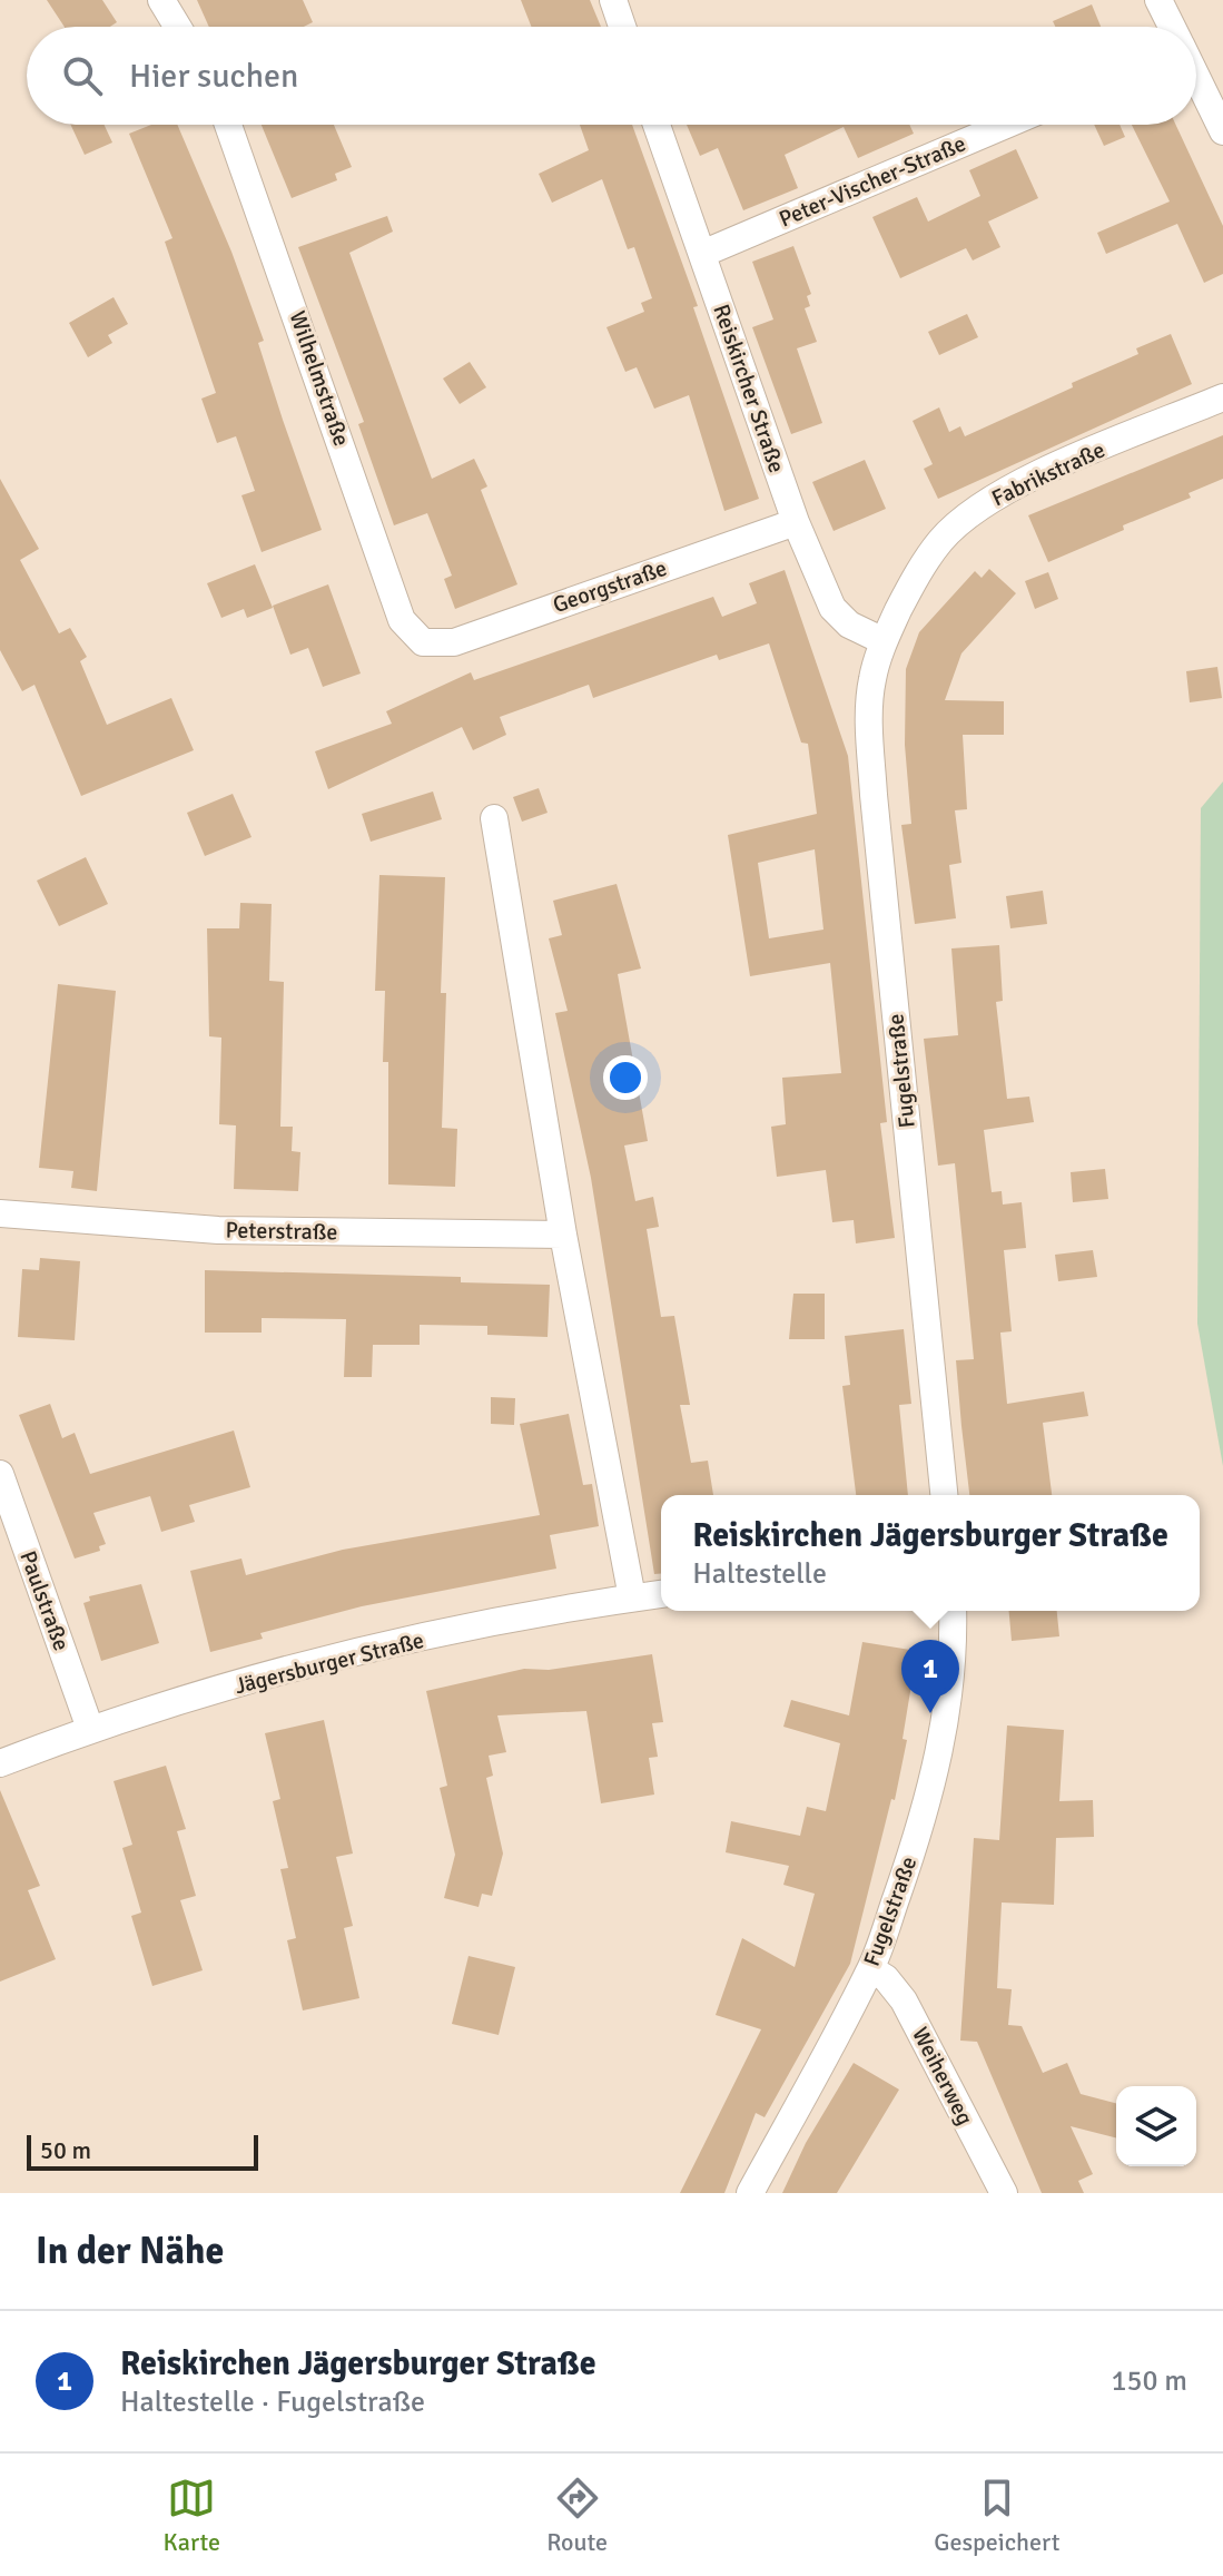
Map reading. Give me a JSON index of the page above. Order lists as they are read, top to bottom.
{
  "streets": {
    "street": [
      "Peter-Vischer-Straße",
      "Wilhelmstraße",
      "Reiskircher Straße",
      "Fabrikstraße",
      "Georgstraße",
      "Fugelstraße",
      "Peterstraße",
      "Paulstraße",
      "Jägersburger Straße",
      "Weiherweg"
    ]
  },
  "crossings": [
    ["Peter-Vischer-Straße", "Reiskircher Straße"],
    ["Wilhelmstraße", "Georgstraße"],
    ["Reiskircher Straße", "Fabrikstraße"],
    ["Reiskircher Straße", "Georgstraße"],
    ["Reiskircher Straße", "Fugelstraße"],
    ["Fabrikstraße", "Fugelstraße"],
    ["Fugelstraße", "Weiherweg"],
    ["Paulstraße", "Jägersburger Straße"]
  ],
  "scale_bar": "50 m",
  "page": {
    "search": "Hier suchen",
    "popup": ["Reiskirchen Jägersburger Straße", "Haltestelle"],
    "pins": "1",
    "scale": "50 m",
    "heading": "In der Nähe",
    "list": [
      {
        "mark": "1",
        "name": "Reiskirchen Jägersburger Straße",
        "note": "Haltestelle · Fugelstraße",
        "value": "150 m"
      }
    ],
    "nav": ["Karte", "Route", "Gespeichert"]
  }
}
